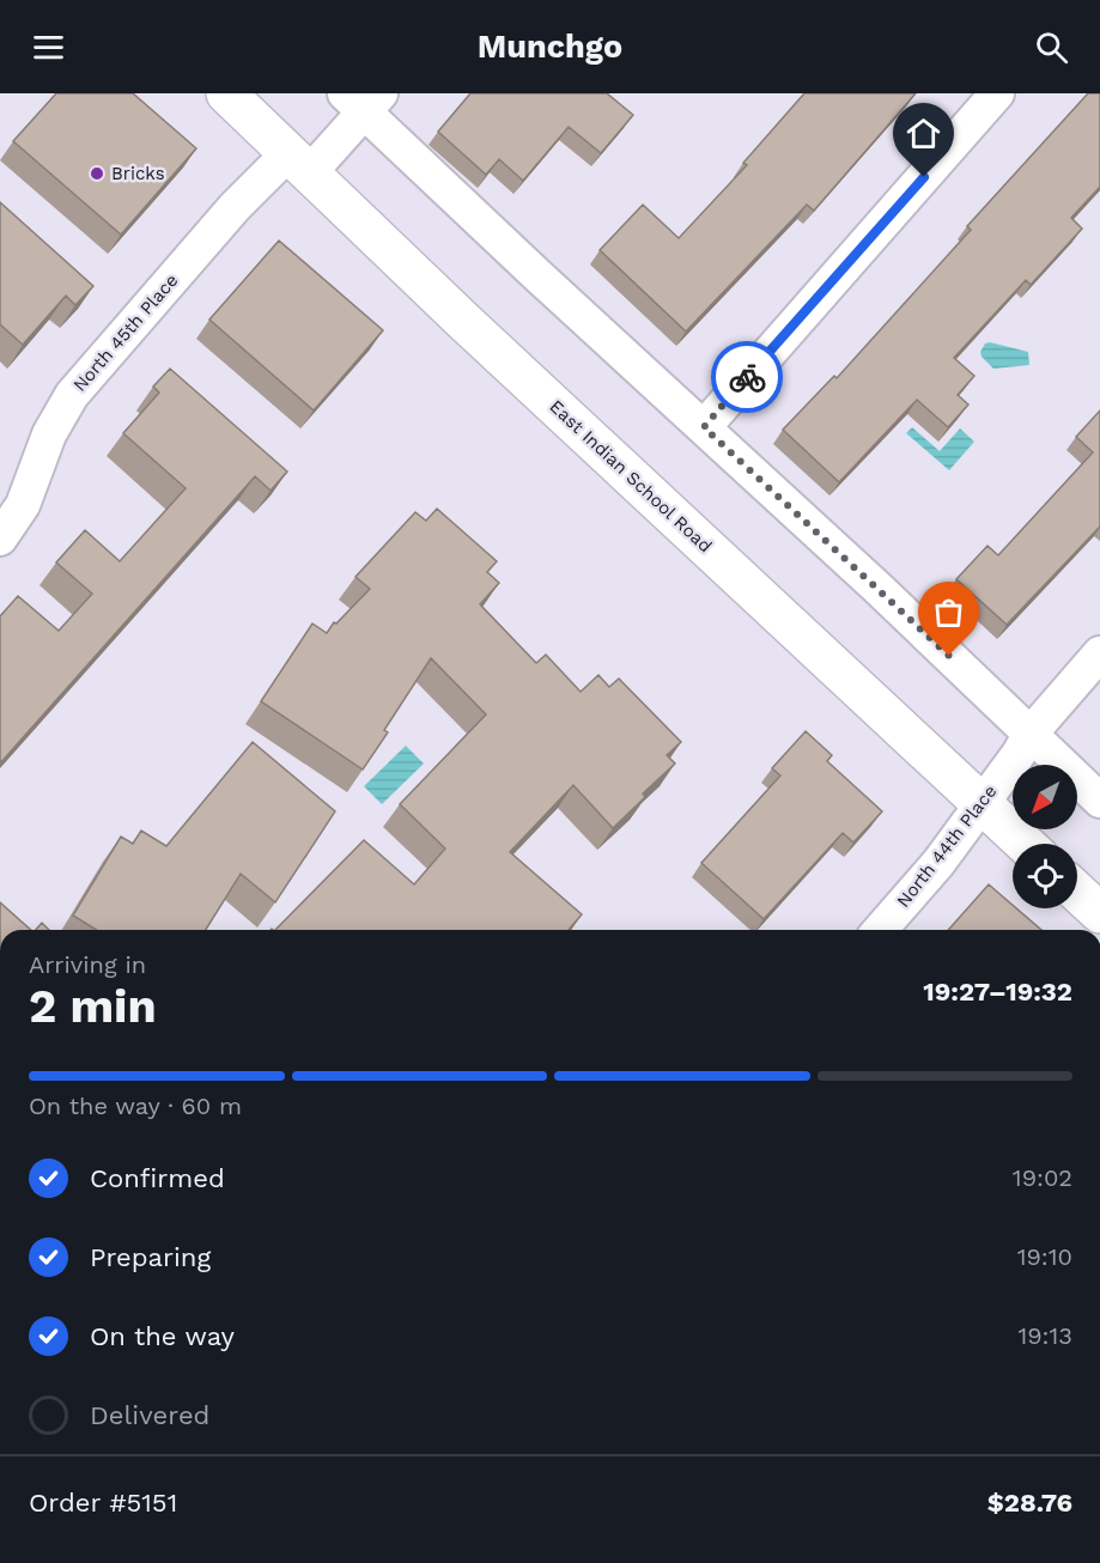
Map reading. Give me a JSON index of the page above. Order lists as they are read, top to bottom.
{
  "streets": {
    "main road": ["East Indian School Road"],
    "street": ["North 45th Place", "North 44th Place"]
  },
  "crossings": [
    ["North 45th Place", "East Indian School Road"],
    ["East Indian School Road", "North 44th Place"]
  ],
  "places": ["Bricks"],
  "north": "bottom left",
  "page": {
    "header": "Munchgo",
    "heading": ["2 min", "Arriving in", "19:27–19:32"],
    "panel": ["Order #5151", "$28.76"],
    "bar": "On the way · 60 m",
    "list": [
      ["Confirmed", "19:02"],
      ["Preparing", "19:10"],
      ["On the way", "19:13"],
      "Delivered"
    ]
  }
}
